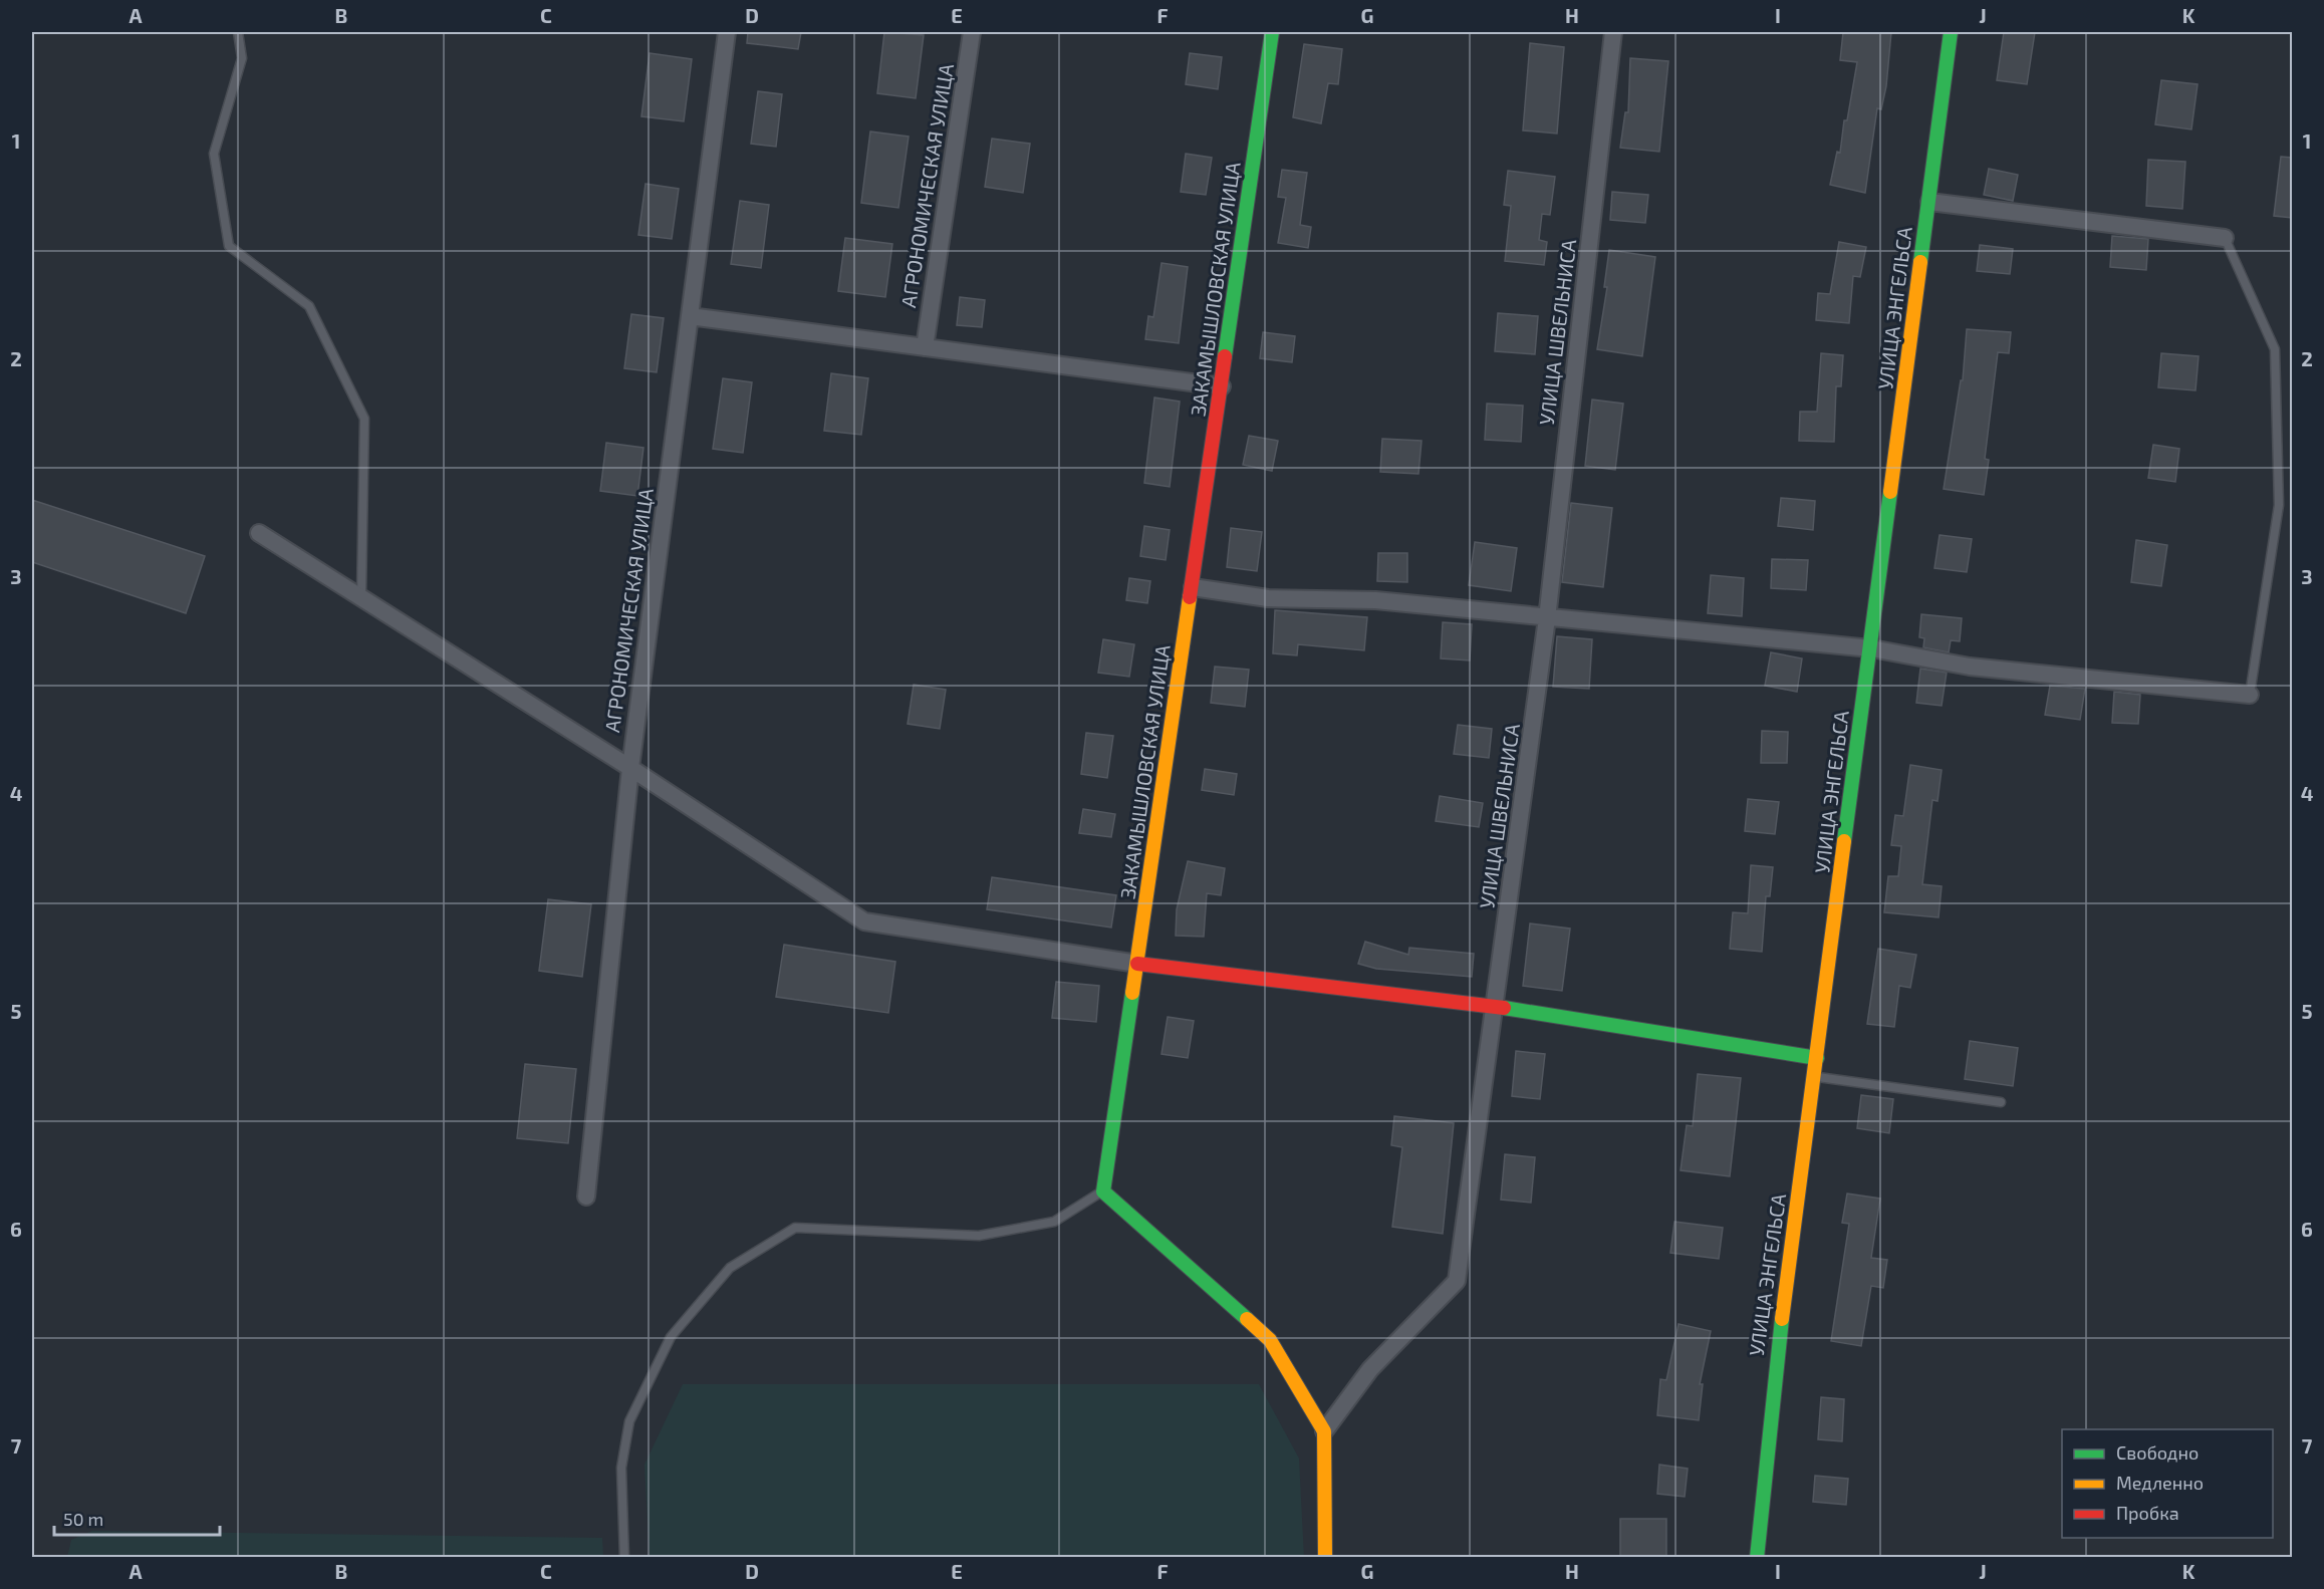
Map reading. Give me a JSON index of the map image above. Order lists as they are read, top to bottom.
{
  "streets": {
    "street": [
      "АГРОНОМИЧЕСКАЯ УЛИЦА",
      "ЗАКАМЫШЛОВСКАЯ УЛИЦА",
      "УЛИЦА ЭНГЕЛЬСА",
      "УЛИЦА ШВЕЛЬНИСА"
    ]
  },
  "legend": ["Свободно", "Медленно", "Пробка"],
  "scale_bar": "50 m",
  "grid": {
    "columns": [
      "A",
      "B",
      "C",
      "D",
      "E",
      "F",
      "G",
      "H",
      "I",
      "J",
      "K"
    ],
    "rows": [
      "1",
      "2",
      "3",
      "4",
      "5",
      "6",
      "7"
    ]
  }
}
